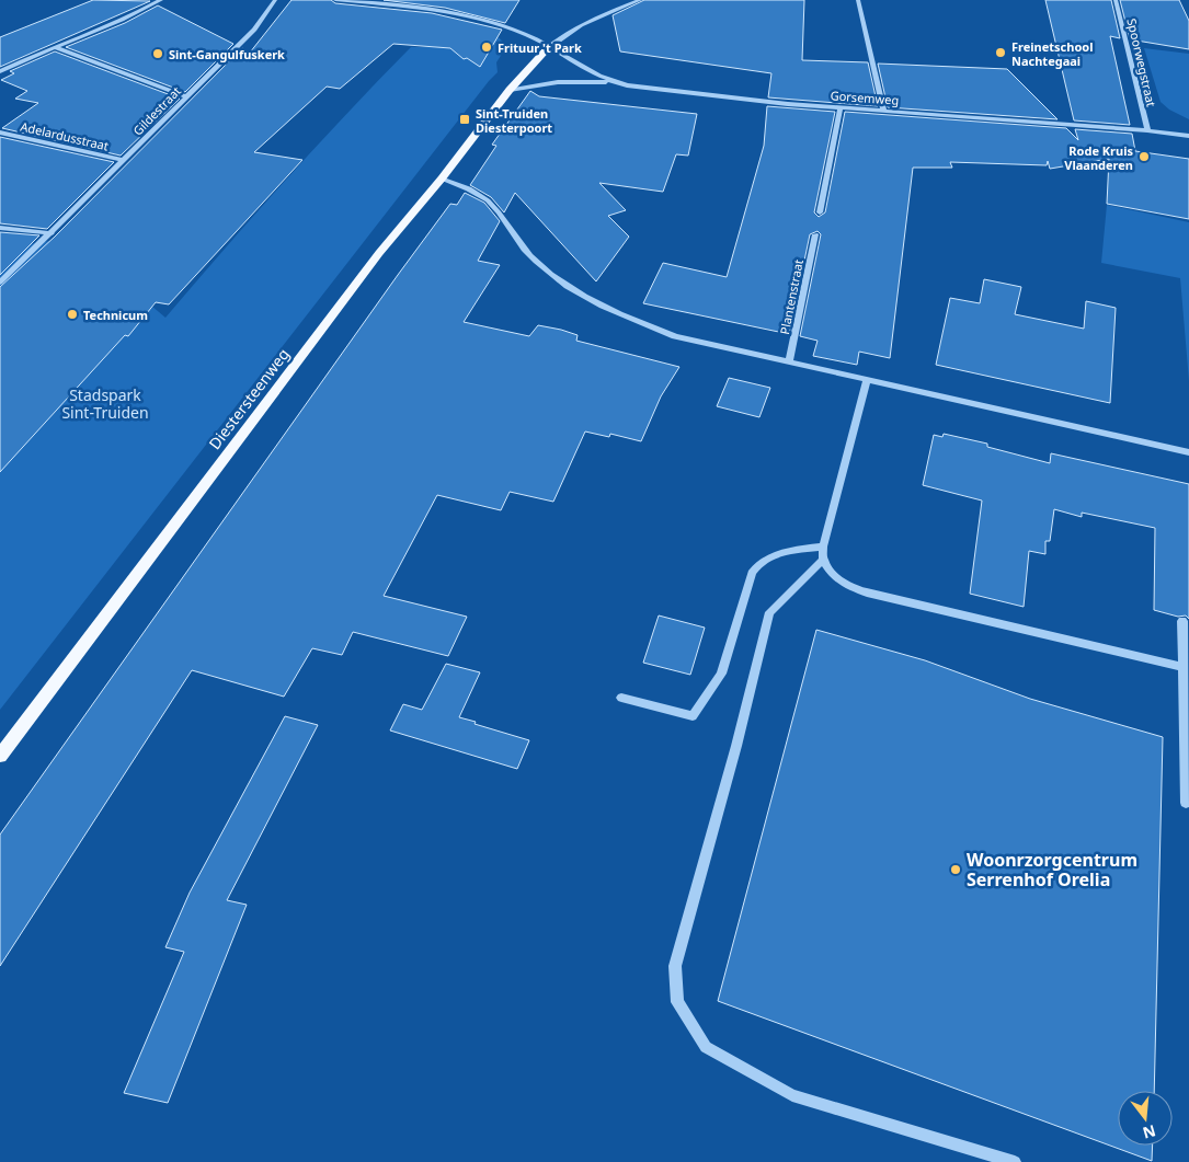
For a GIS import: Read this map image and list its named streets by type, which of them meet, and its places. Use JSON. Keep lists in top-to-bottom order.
{
  "streets": {
    "main road": ["Diestersteenweg"],
    "street": [
      "Spoorwegstraat",
      "Gorsemweg",
      "Gildestraat",
      "Adelardusstraat",
      "Plantenstraat"
    ]
  },
  "crossings": [
    ["Spoorwegstraat", "Gorsemweg"],
    ["Gorsemweg", "Diestersteenweg"],
    ["Gildestraat", "Adelardusstraat"]
  ],
  "parks": ["Stadspark Sint-Truiden"],
  "places": {
    "other": [
      "Frituur 't Park",
      "Freinetschool Nachtegaai",
      "Sint-Gangulfuskerk",
      "Rode Kruis Vlaanderen",
      "Technicum",
      "Woonrzorgcentrum Serrenhof Orelia"
    ],
    "transit": ["Sint-Truiden Diesterpoort"]
  },
  "north": "bottom"
}
